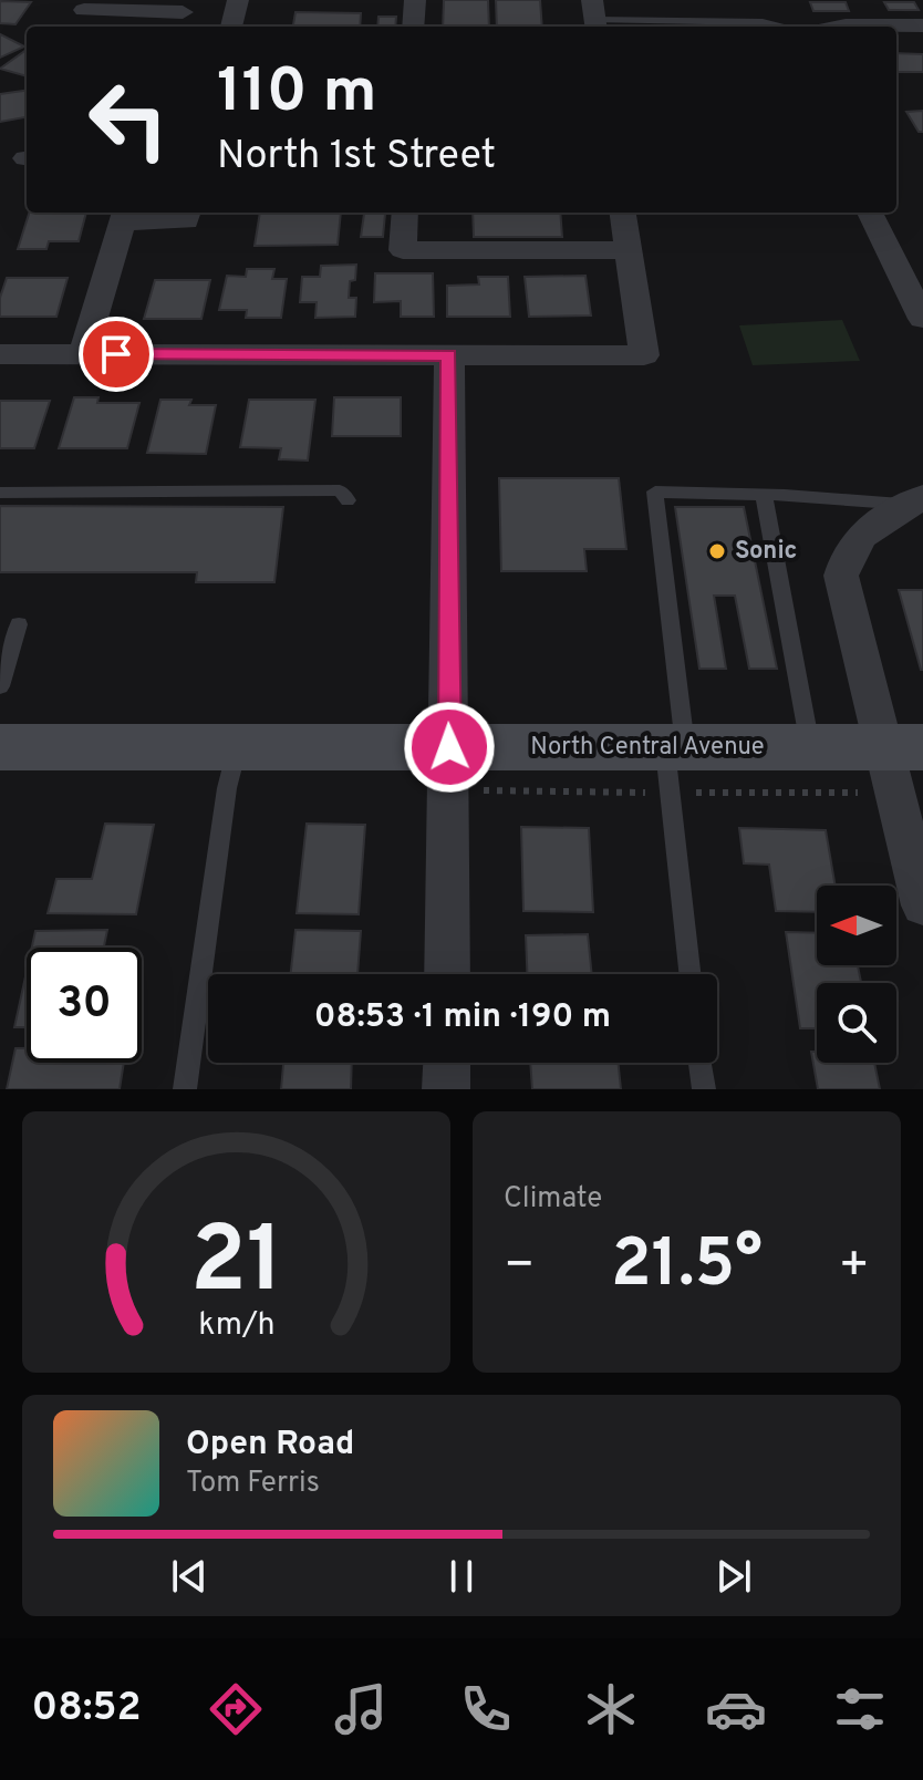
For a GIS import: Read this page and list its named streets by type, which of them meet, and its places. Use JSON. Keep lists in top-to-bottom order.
{
  "streets": {
    "street": ["North Central Avenue"]
  },
  "places": ["Sonic"],
  "north": "left",
  "page": {
    "turn": ["110 m", "North 1st Street"],
    "limit": "30",
    "trip": "08:53 · 1 min · 190 m",
    "tile": "Climate",
    "heat": ["−", "21.5°", "+"],
    "song": ["Open Road", "Tom Ferris"],
    "tabs": "08:52",
    "gauge": ["21", "km/h"]
  }
}
